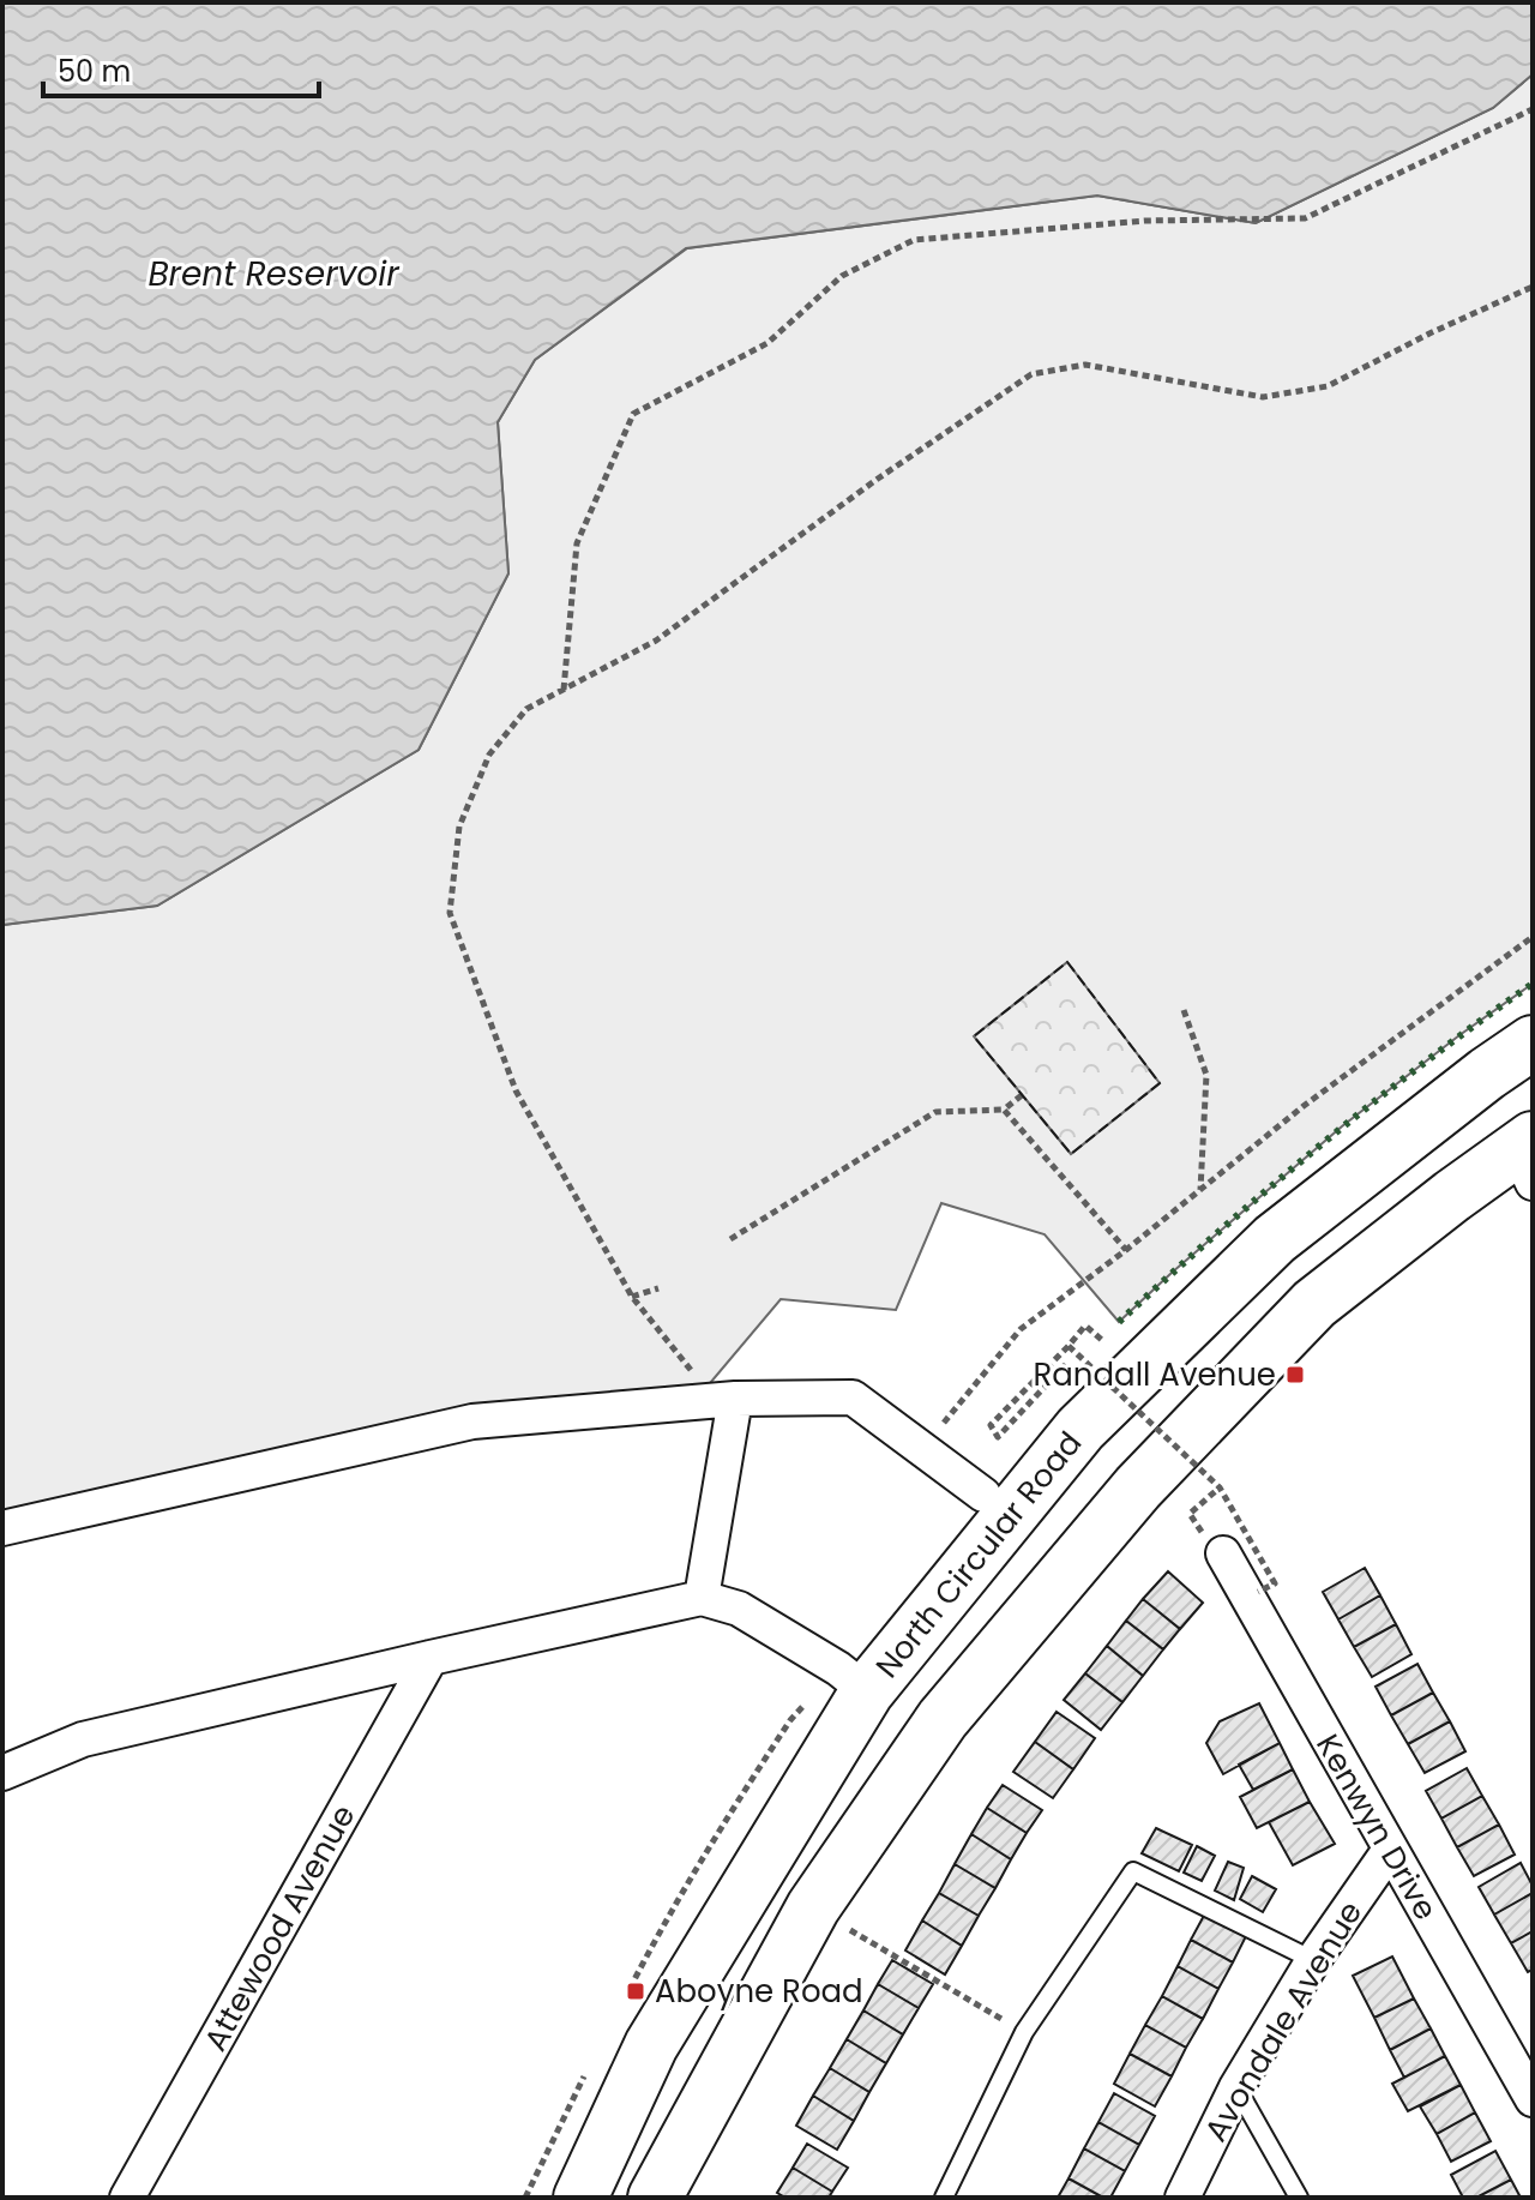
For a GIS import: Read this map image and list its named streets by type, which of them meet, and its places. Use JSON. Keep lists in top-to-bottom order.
{
  "streets": {
    "highway": ["North Circular Road"],
    "street": ["Kenwyn Drive", "Attewood Avenue", "Avondale Avenue"]
  },
  "crossings": [
    ["Kenwyn Drive", "Avondale Avenue"]
  ],
  "water": ["Brent Reservoir"],
  "places": {
    "transit": ["Randall Avenue", "Aboyne Road"]
  },
  "scale_bar": "50 m"
}
